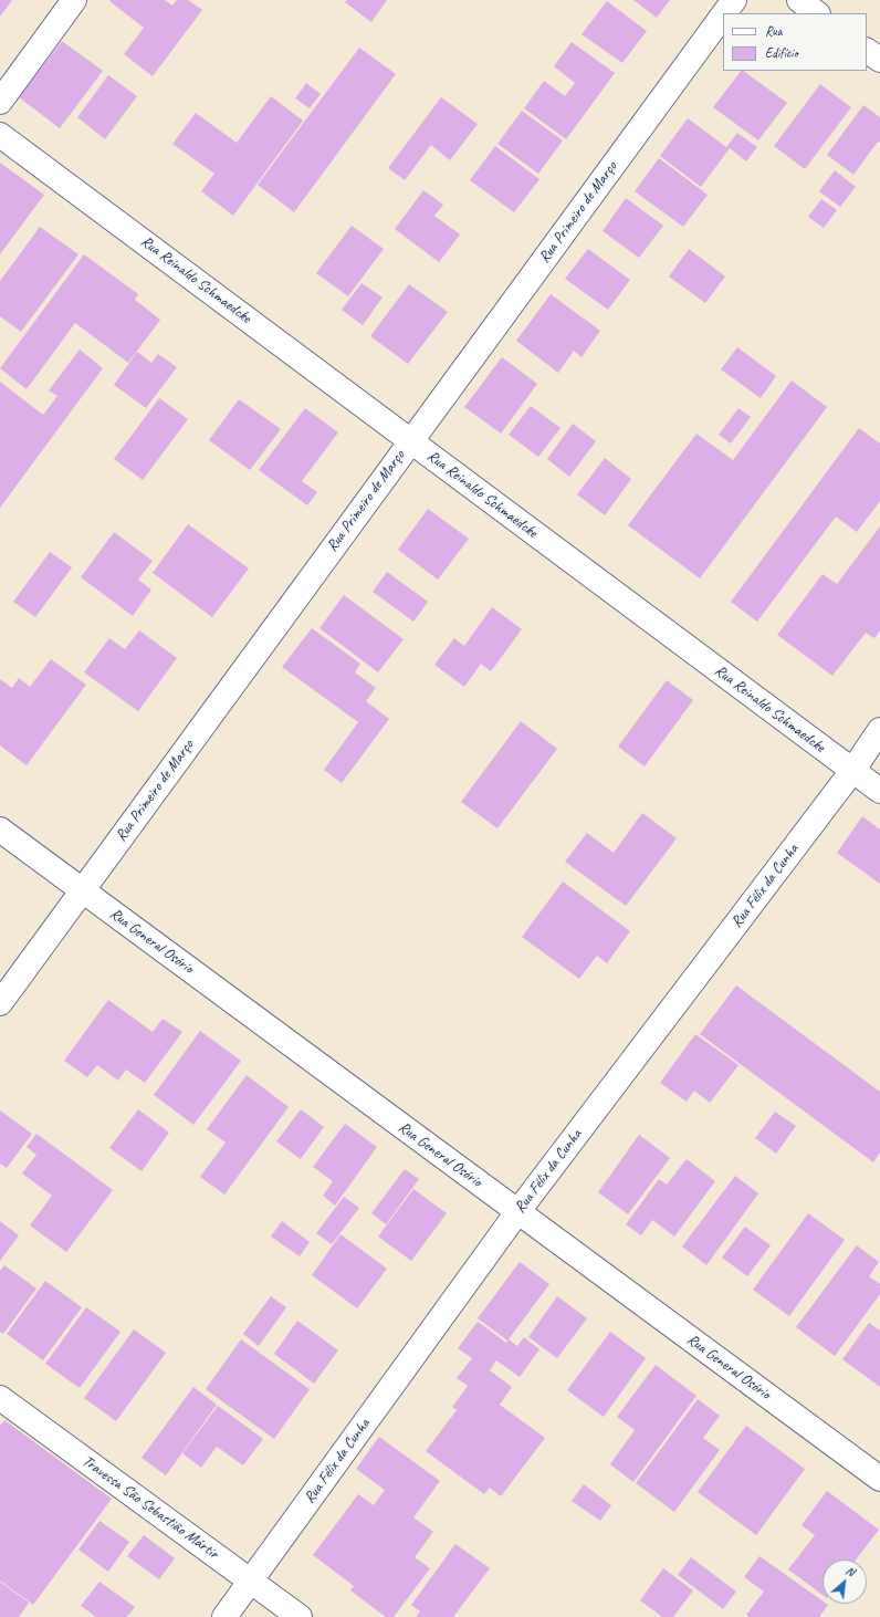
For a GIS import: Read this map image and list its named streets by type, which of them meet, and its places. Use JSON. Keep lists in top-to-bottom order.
{
  "streets": {
    "street": [
      "Rua Primeiro de Março",
      "Rua Reinaldo Schmaedcke",
      "Rua Félix da Cunha",
      "Rua General Osório",
      "Travessa São Sebastião Mártir"
    ]
  },
  "crossings": [
    ["Rua Primeiro de Março", "Rua Reinaldo Schmaedcke"],
    ["Rua Primeiro de Março", "Rua General Osório"],
    ["Rua Reinaldo Schmaedcke", "Rua Félix da Cunha"],
    ["Rua Félix da Cunha", "Rua General Osório"],
    ["Rua Félix da Cunha", "Travessa São Sebastião Mártir"]
  ],
  "legend": ["Rua", "Edifício"],
  "north": "top right"
}
